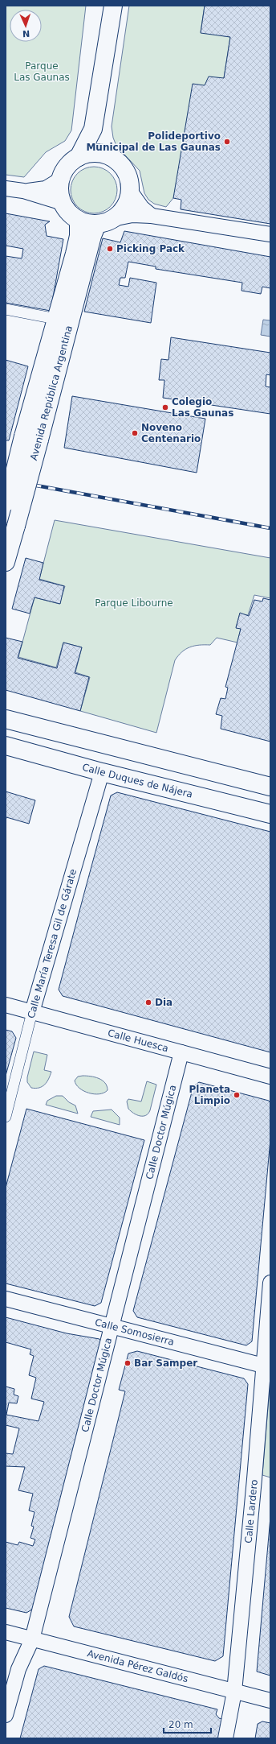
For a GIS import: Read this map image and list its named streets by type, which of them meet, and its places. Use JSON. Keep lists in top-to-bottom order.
{
  "streets": {
    "main road": ["Avenida República Argentina", "Calle Duques de Nájera"],
    "street": [
      "Calle María Teresa Gil de Gárate",
      "Calle Huesca",
      "Calle Doctor Múgica",
      "Calle Somosierra",
      "Calle Lardero",
      "Avenida Pérez Galdós"
    ]
  },
  "crossings": [
    ["Calle Duques de Nájera", "Calle María Teresa Gil de Gárate"],
    ["Calle María Teresa Gil de Gárate", "Calle Huesca"],
    ["Calle Huesca", "Calle Doctor Múgica"],
    ["Calle Doctor Múgica", "Calle Somosierra"],
    ["Calle Doctor Múgica", "Avenida Pérez Galdós"],
    ["Calle Somosierra", "Calle Lardero"],
    ["Calle Lardero", "Avenida Pérez Galdós"]
  ],
  "parks": ["Parque Las Gaunas", "Parque Libourne"],
  "places": [
    "Polideportivo Municipal de Las Gaunas",
    "Picking Pack",
    "Colegio Las Gaunas",
    "Noveno Centenario",
    "Dia",
    "Planeta Limpio",
    "Bar Samper"
  ],
  "scale_bar": "20 m",
  "north": "bottom"
}
